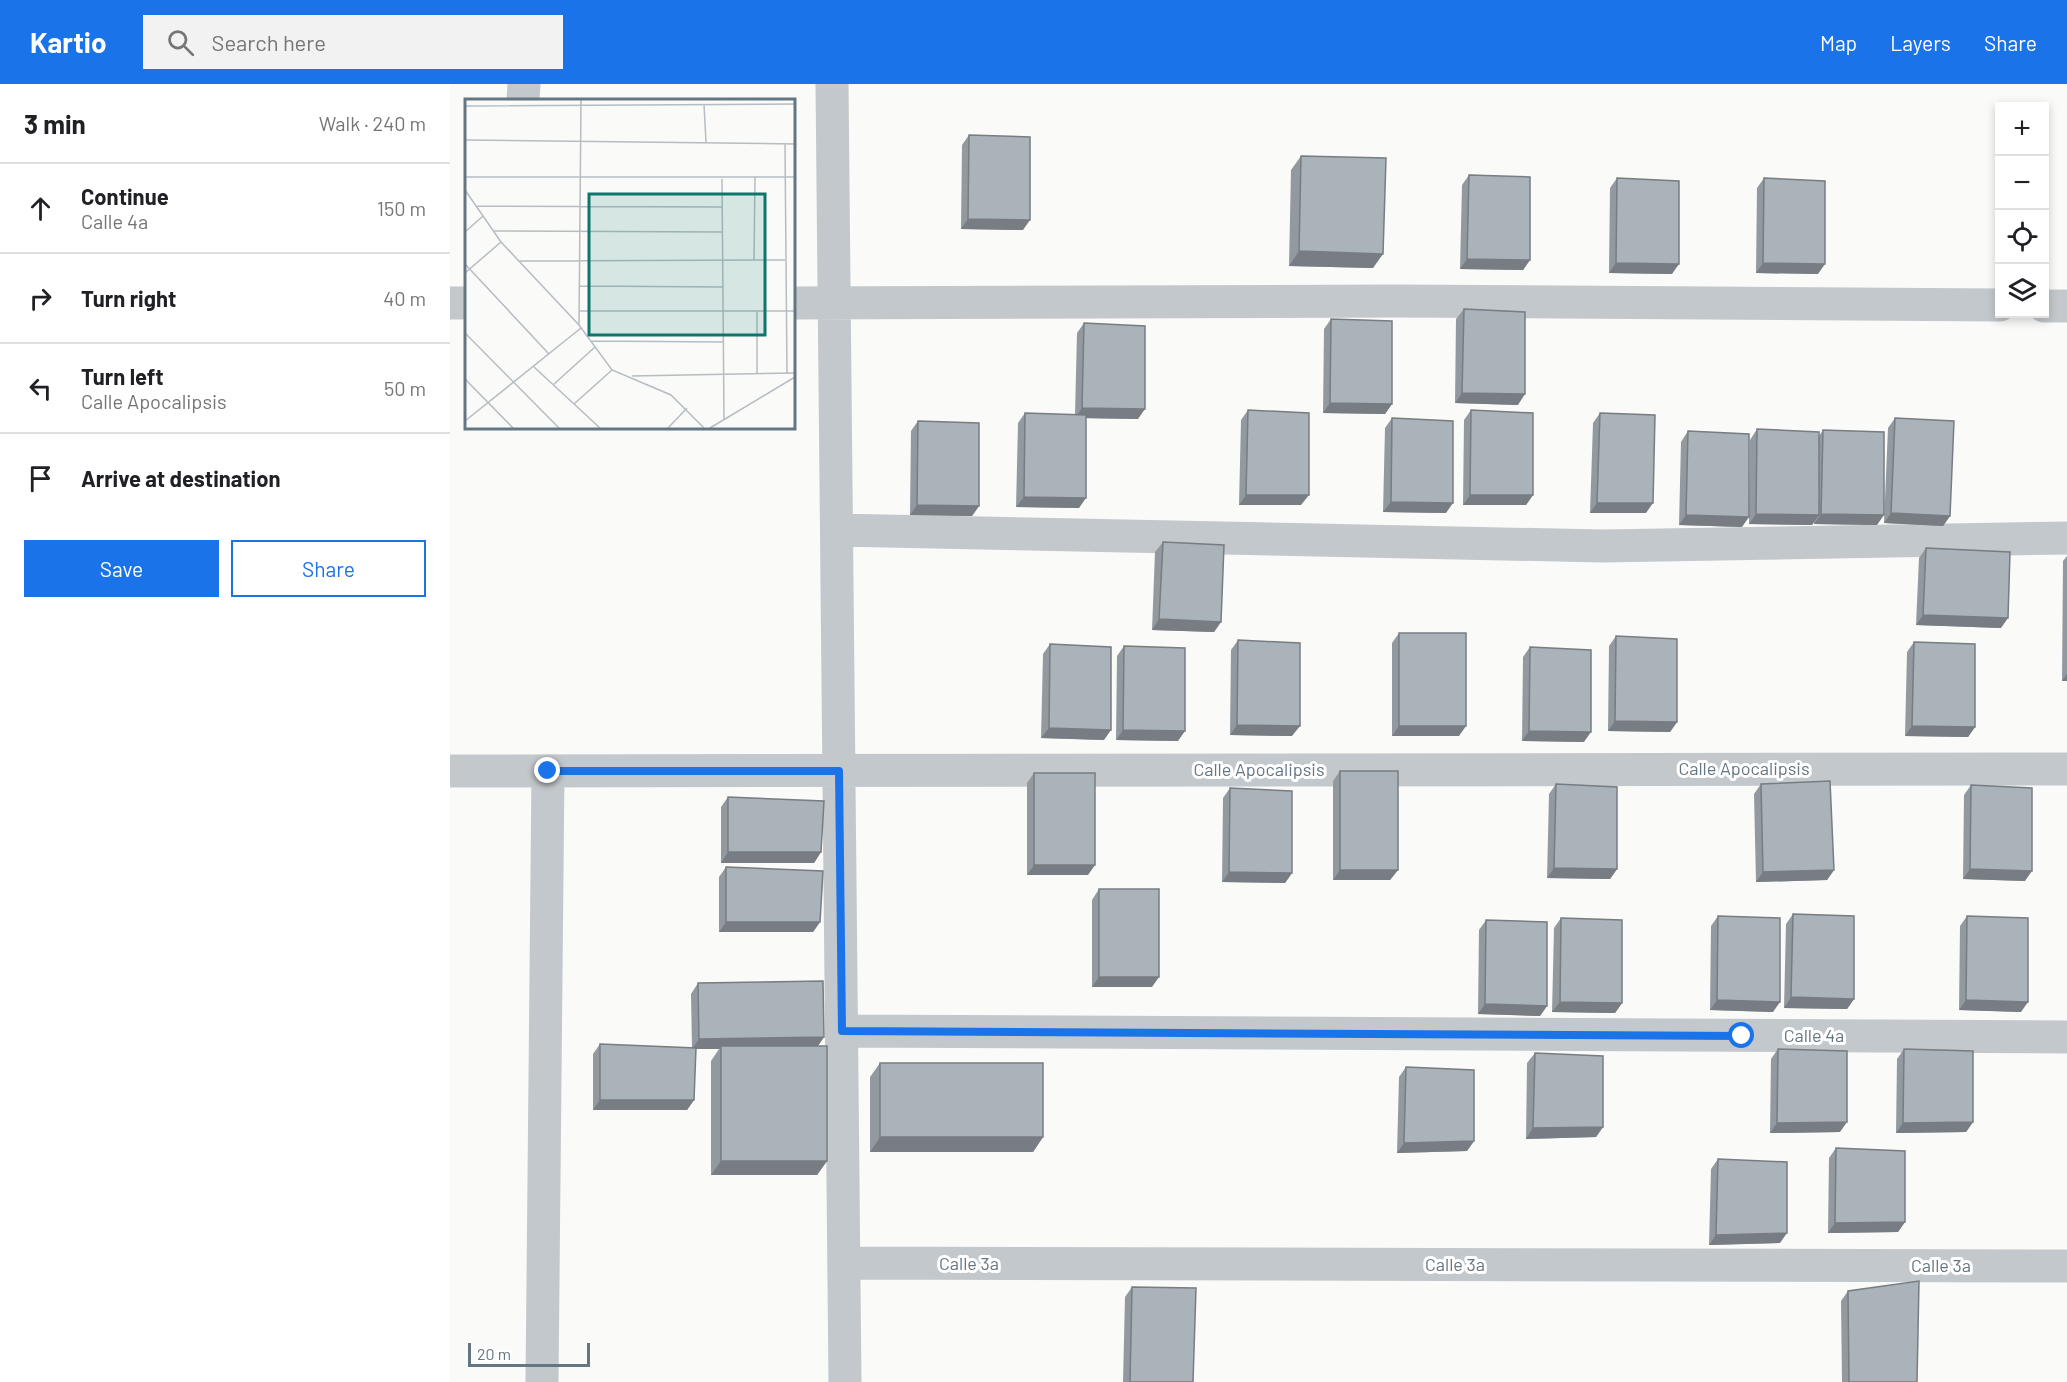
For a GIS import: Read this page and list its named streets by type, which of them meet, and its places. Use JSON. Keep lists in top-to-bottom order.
{
  "streets": {
    "street": ["Calle Apocalipsis", "Calle 4a", "Calle 3a"]
  },
  "scale_bar": "20 m",
  "page": {
    "header": "Kartio",
    "search": "Search here",
    "nav": ["Map", "Layers", "Share"],
    "heading": ["3 min", "Walk · 240 m"],
    "map_buttons": ["+", "−"],
    "list": [
      ["Continue", "Calle 4a", "150 m"],
      ["Turn right", "40 m"],
      ["Turn left", "Calle Apocalipsis", "50 m"],
      "Arrive at destination"
    ],
    "buttons": ["Save", "Share"],
    "scale": "20 m"
  }
}
